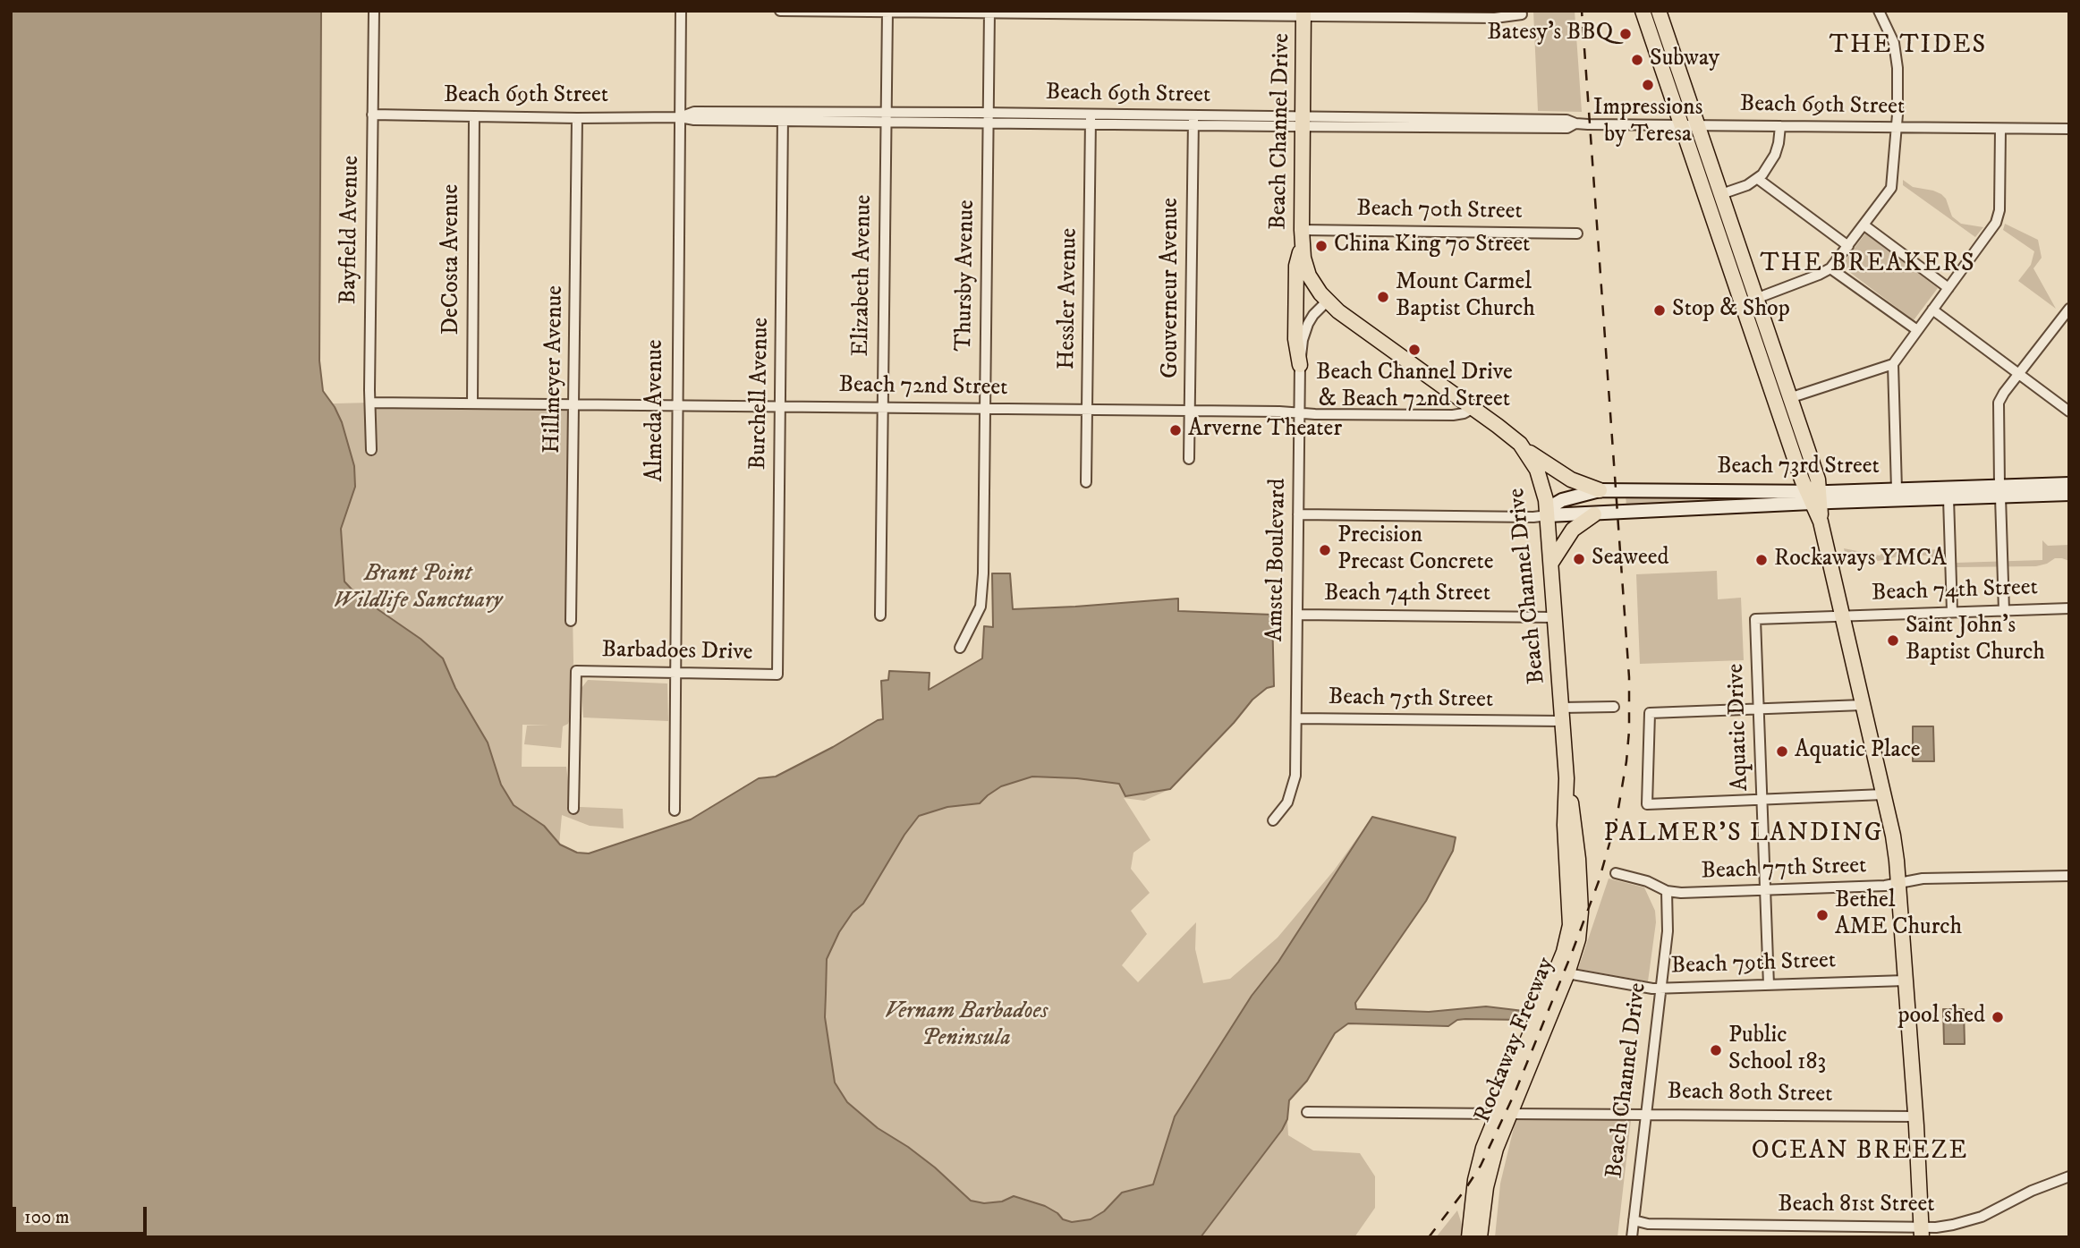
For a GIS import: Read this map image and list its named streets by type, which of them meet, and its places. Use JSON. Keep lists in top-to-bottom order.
{
  "streets": {
    "main road": ["Beach Channel Drive", "Rockaway Freeway"],
    "street": [
      "Beach 69th Street",
      "Beach 70th Street",
      "Bayfield Avenue",
      "DeCosta Avenue",
      "Elizabeth Avenue",
      "Thursby Avenue",
      "Gouverneur Avenue",
      "Hessler Avenue",
      "Hillmeyer Avenue",
      "Beach 72nd Street",
      "Burchell Avenue",
      "Almeda Avenue",
      "Beach 73rd Street",
      "Amstel Boulevard",
      "Beach 74th Street",
      "Barbadoes Drive",
      "Beach 75th Street",
      "Aquatic Drive",
      "Beach 77th Street",
      "Beach 79th Street",
      "Beach 80th Street",
      "Beach 81st Street"
    ]
  },
  "crossings": [
    ["Beach 69th Street", "Beach Channel Drive"],
    ["Beach 69th Street", "Bayfield Avenue"],
    ["Beach 69th Street", "DeCosta Avenue"],
    ["Beach 69th Street", "Elizabeth Avenue"],
    ["Beach 69th Street", "Thursby Avenue"],
    ["Beach 69th Street", "Gouverneur Avenue"],
    ["Beach 69th Street", "Hessler Avenue"],
    ["Beach 69th Street", "Hillmeyer Avenue"],
    ["Beach 69th Street", "Burchell Avenue"],
    ["Beach 69th Street", "Almeda Avenue"],
    ["Beach Channel Drive", "Beach 70th Street"],
    ["Beach Channel Drive", "Beach 72nd Street"],
    ["Beach Channel Drive", "Beach 73rd Street"],
    ["Beach Channel Drive", "Amstel Boulevard"],
    ["Beach Channel Drive", "Beach 74th Street"],
    ["Beach Channel Drive", "Beach 75th Street"],
    ["Beach Channel Drive", "Beach 77th Street"],
    ["Beach Channel Drive", "Beach 79th Street"],
    ["Beach Channel Drive", "Rockaway Freeway"],
    ["Beach Channel Drive", "Beach 80th Street"],
    ["Beach Channel Drive", "Beach 81st Street"],
    ["Bayfield Avenue", "Beach 72nd Street"],
    ["DeCosta Avenue", "Beach 72nd Street"],
    ["Elizabeth Avenue", "Beach 72nd Street"],
    ["Thursby Avenue", "Beach 72nd Street"],
    ["Gouverneur Avenue", "Beach 72nd Street"],
    ["Hessler Avenue", "Beach 72nd Street"],
    ["Hillmeyer Avenue", "Beach 72nd Street"],
    ["Beach 72nd Street", "Burchell Avenue"],
    ["Beach 72nd Street", "Almeda Avenue"],
    ["Beach 72nd Street", "Amstel Boulevard"],
    ["Burchell Avenue", "Barbadoes Drive"],
    ["Almeda Avenue", "Barbadoes Drive"],
    ["Beach 73rd Street", "Amstel Boulevard"],
    ["Amstel Boulevard", "Beach 74th Street"],
    ["Amstel Boulevard", "Beach 75th Street"],
    ["Beach 74th Street", "Aquatic Drive"],
    ["Aquatic Drive", "Beach 77th Street"],
    ["Aquatic Drive", "Beach 79th Street"],
    ["Beach 79th Street", "Rockaway Freeway"],
    ["Rockaway Freeway", "Beach 80th Street"]
  ],
  "districts": [
    "THE TIDES",
    "THE BREAKERS",
    "PALMER'S LANDING",
    "OCEAN BREEZE"
  ],
  "parks": ["Brant Point Wildlife Sanctuary", "Vernam Barbadoes Peninsula"],
  "places": [
    "Batesy’s BBQ",
    "Subway",
    "Impressions by Teresa",
    "China King 70 Street",
    "Mount Carmel Baptist Church",
    "Stop & Shop",
    "Beach Channel Drive & Beach 72nd Street",
    "Arverne Theater",
    "Precision Precast Concrete",
    "Seaweed",
    "Rockaways YMCA",
    "Saint John's Baptist Church",
    "Aquatic Place",
    "Bethel AME Church",
    "pool shed",
    "Public School 183"
  ],
  "scale_bar": "100 m"
}
